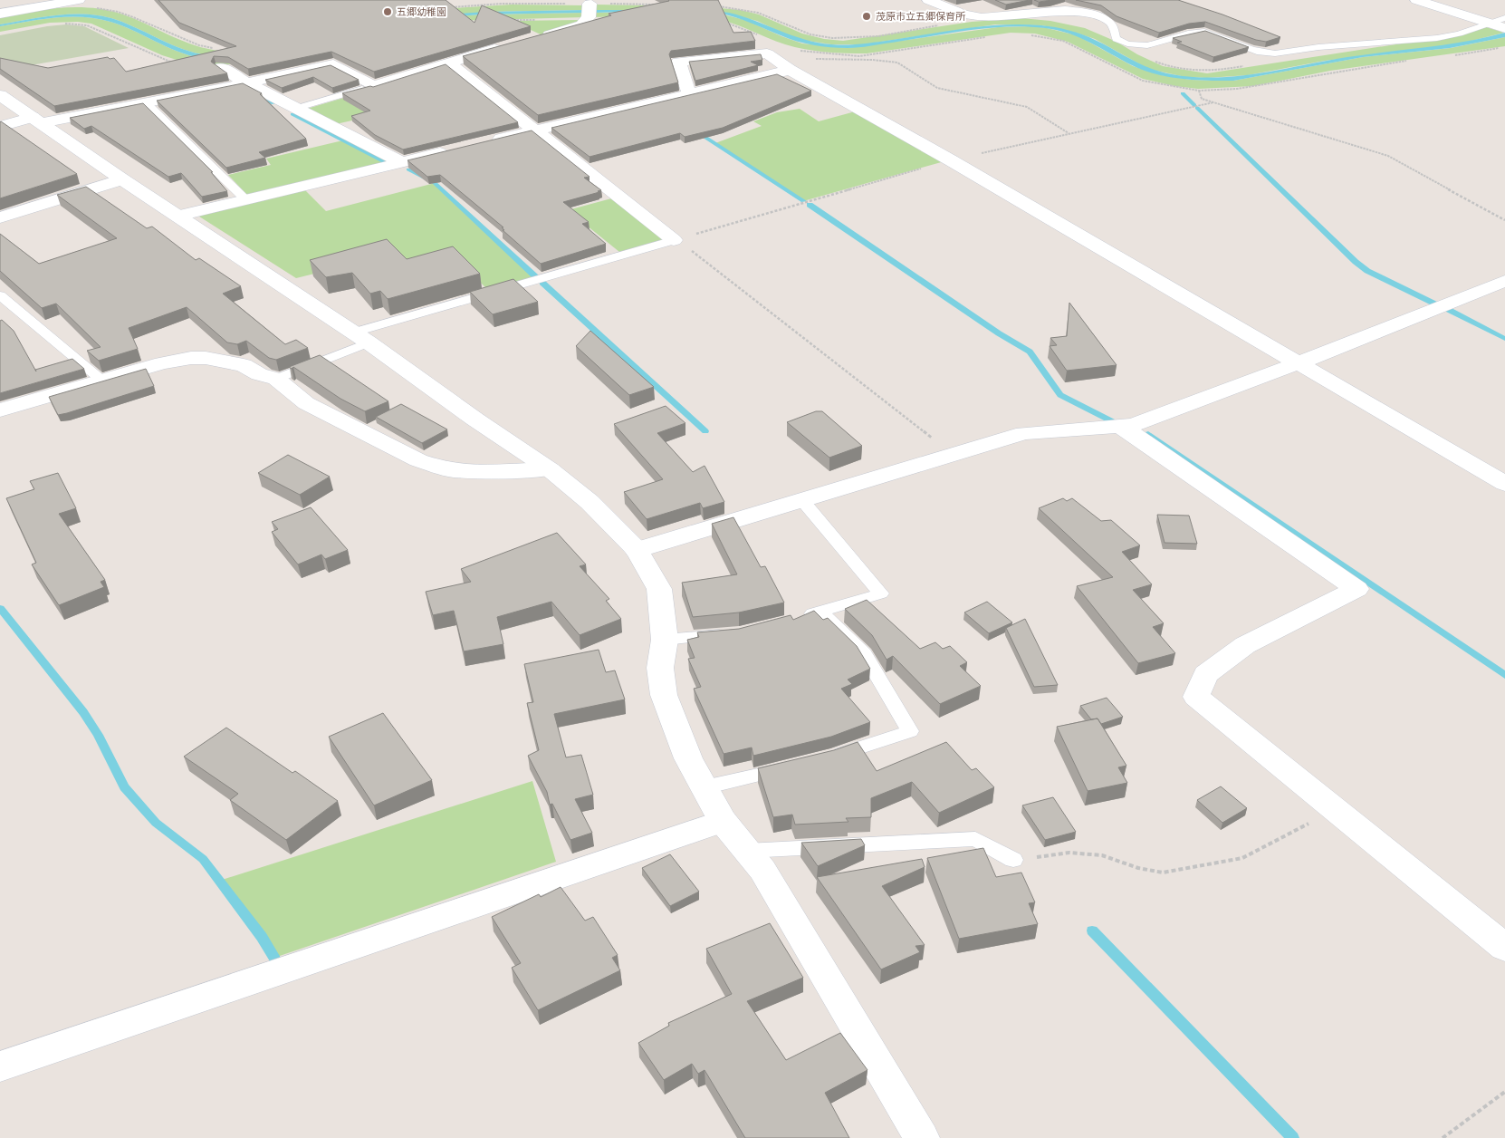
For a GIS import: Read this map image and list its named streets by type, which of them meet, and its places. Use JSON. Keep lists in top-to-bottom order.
{
  "places": ["五郷幼稚園", "茂原市立五郷保育所"]
}
